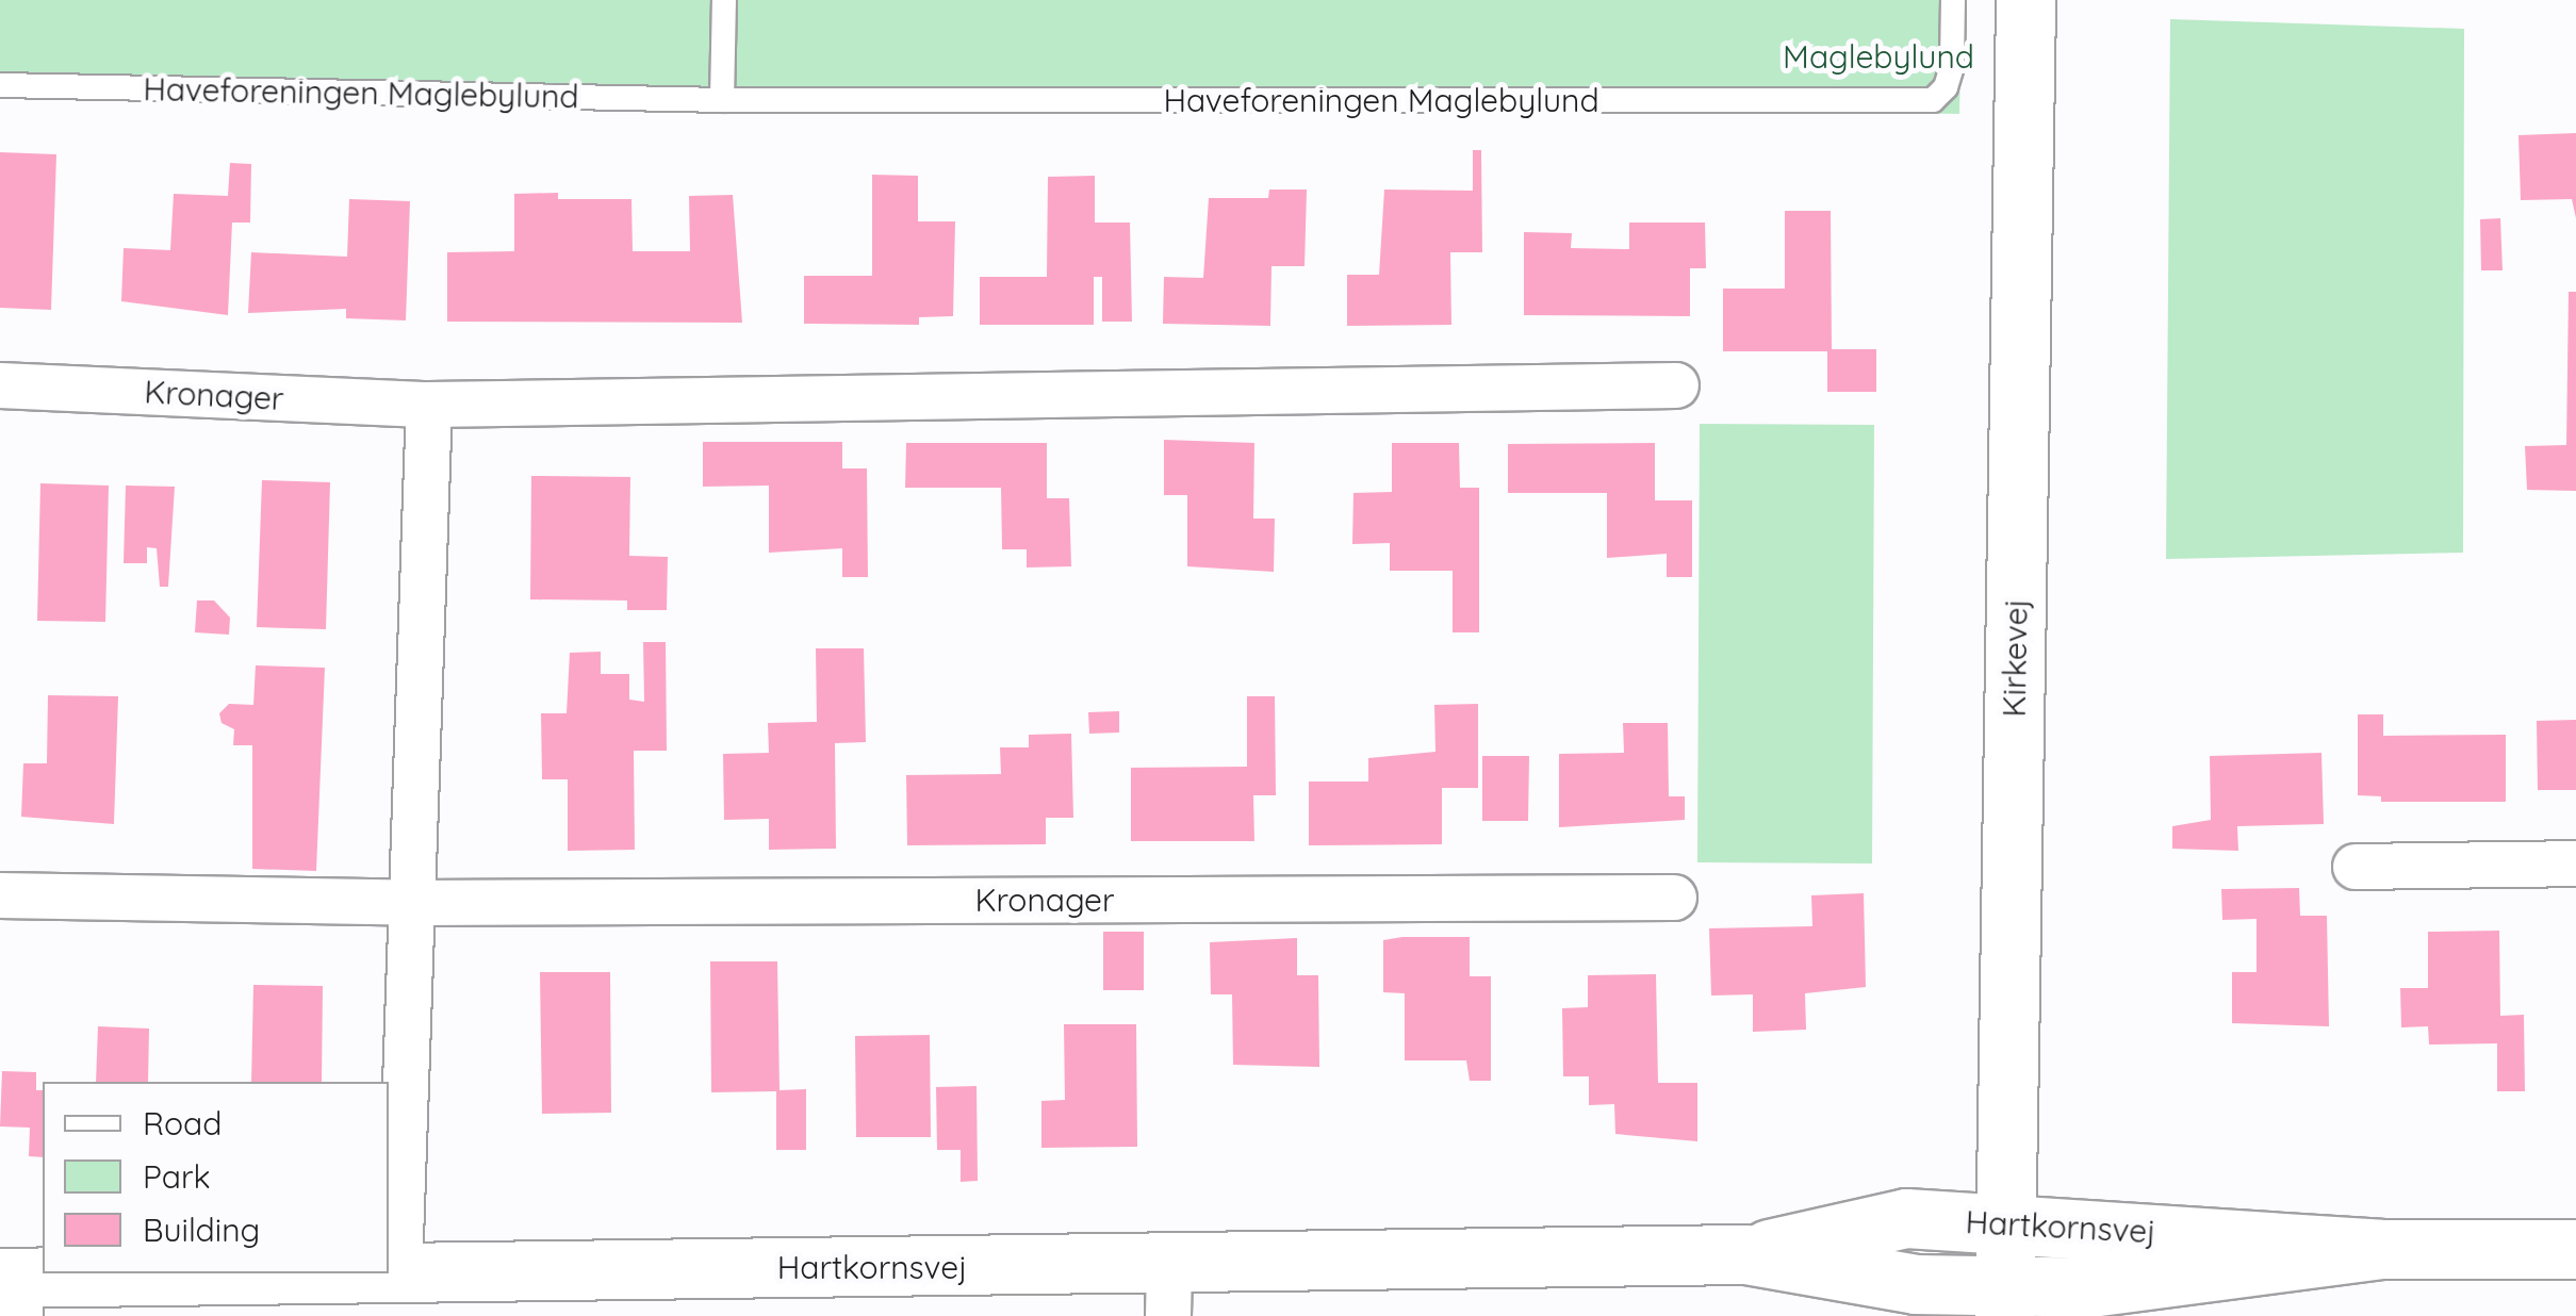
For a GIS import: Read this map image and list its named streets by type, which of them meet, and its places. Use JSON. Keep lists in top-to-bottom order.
{
  "streets": {
    "street": ["Kronager", "Kirkevej", "Hartkornsvej"],
    "lane": ["Haveforeningen Maglebylund"]
  },
  "crossings": [
    ["Kirkevej", "Hartkornsvej"]
  ],
  "parks": ["Maglebylund"],
  "legend": ["Road", "Park", "Building"]
}
